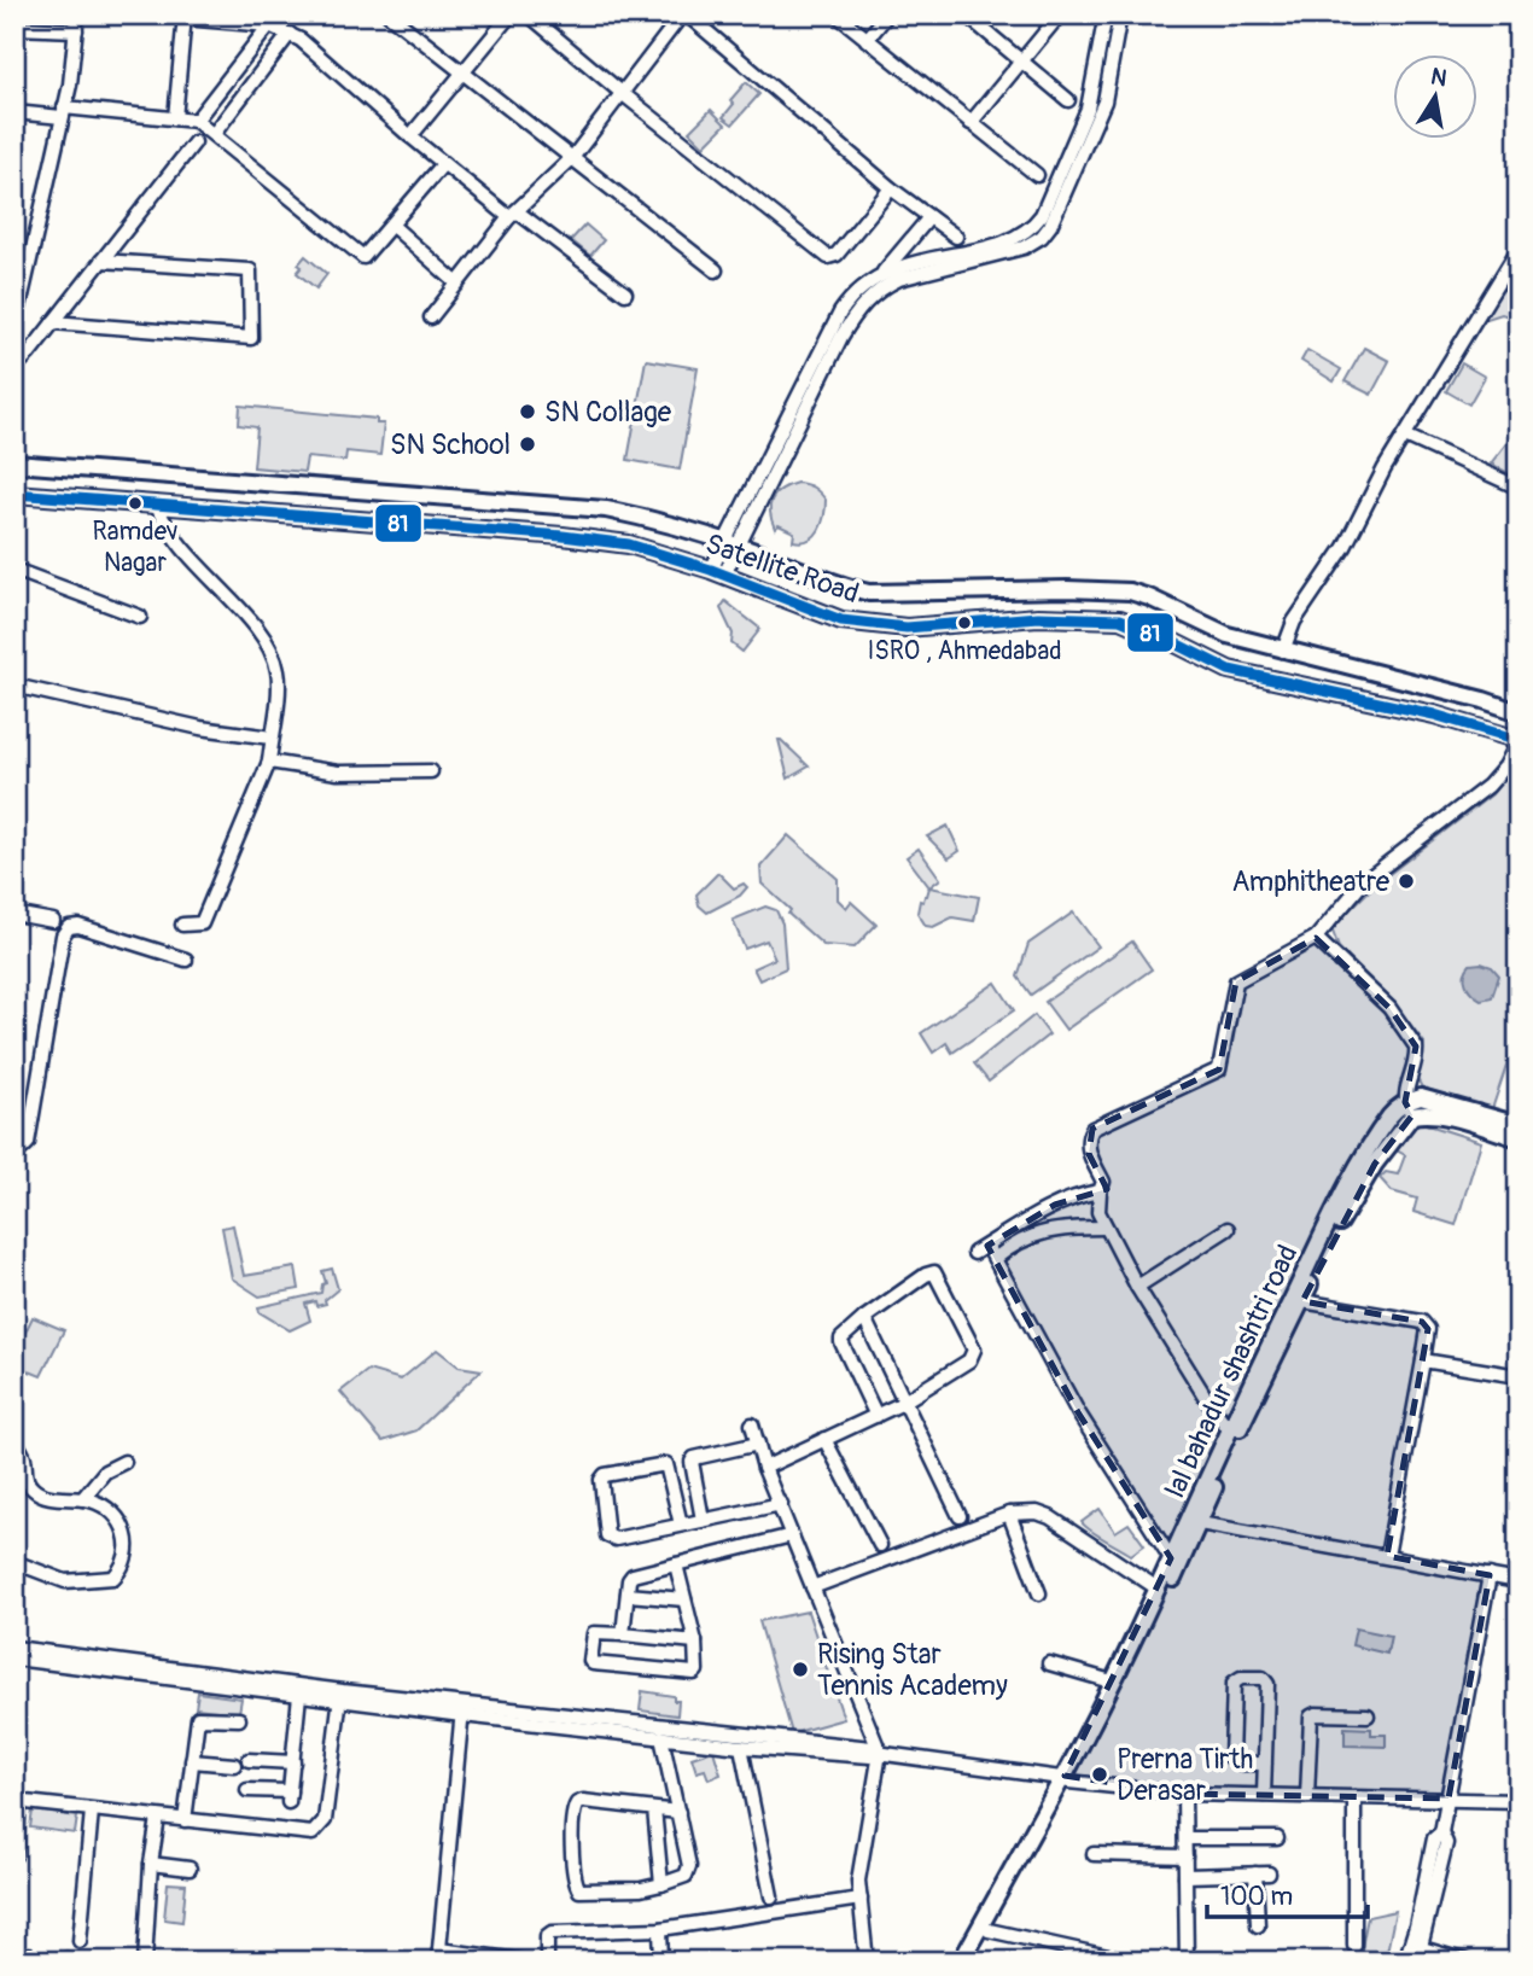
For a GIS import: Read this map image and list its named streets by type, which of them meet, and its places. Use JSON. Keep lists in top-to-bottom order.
{
  "streets": {
    "main road": ["Satellite Road", "lal bahadur shashtri road"]
  },
  "places": [
    "SN Collage",
    "SN School",
    "Ramdev Nagar",
    "ISRO , Ahmedabad",
    "Amphitheatre",
    "Rising Star Tennis Academy",
    "Prerna Tirth Derasar"
  ],
  "lines": ["transit line 81"],
  "scale_bar": "100 m",
  "north": "top"
}
